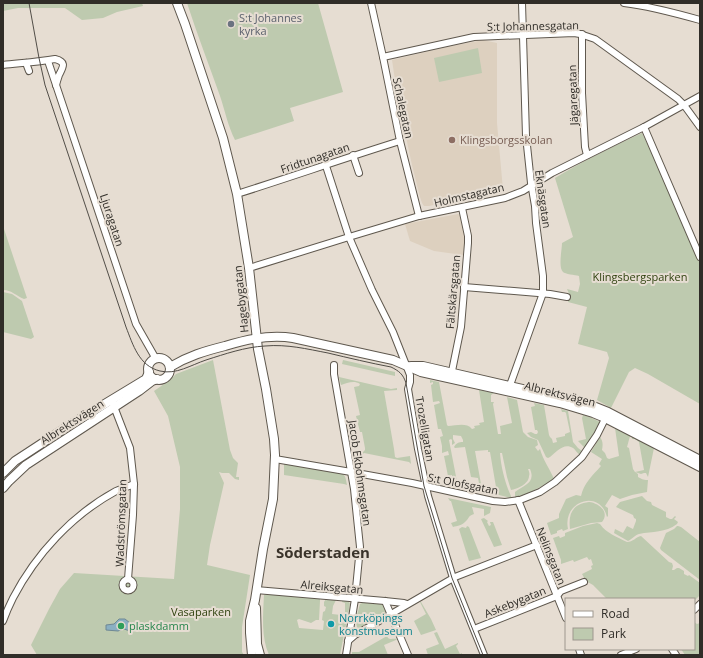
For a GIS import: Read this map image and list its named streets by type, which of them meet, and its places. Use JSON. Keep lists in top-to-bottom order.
{
  "streets": {
    "main road": ["Hagebygatan", "Albrektsvägen"],
    "street": [
      "S:t Johannesgatan",
      "Jägaregatan",
      "Schalegatan",
      "Fridtunagatan",
      "Holmstagatan",
      "Eknäsgatan",
      "Ljuragatan",
      "Fältskärsgatan",
      "Trozelligatan",
      "Jacob Ekbohmsgatan",
      "S:t Olofsgatan",
      "Wadströmsgatan",
      "Nelinsgatan",
      "Alreiksgatan",
      "Askebygatan"
    ]
  },
  "crossings": [
    ["S:t Johannesgatan", "Jägaregatan"],
    ["S:t Johannesgatan", "Schalegatan"],
    ["S:t Johannesgatan", "Holmstagatan"],
    ["S:t Johannesgatan", "Eknäsgatan"],
    ["Jägaregatan", "Holmstagatan"],
    ["Schalegatan", "Fridtunagatan"],
    ["Schalegatan", "Holmstagatan"],
    ["Fridtunagatan", "Hagebygatan"],
    ["Fridtunagatan", "Trozelligatan"],
    ["Holmstagatan", "Eknäsgatan"],
    ["Holmstagatan", "Fältskärsgatan"],
    ["Holmstagatan", "Hagebygatan"],
    ["Holmstagatan", "Trozelligatan"],
    ["Eknäsgatan", "Albrektsvägen"],
    ["Ljuragatan", "Albrektsvägen"],
    ["Fältskärsgatan", "Albrektsvägen"],
    ["Hagebygatan", "Albrektsvägen"],
    ["Hagebygatan", "S:t Olofsgatan"],
    ["Hagebygatan", "Alreiksgatan"],
    ["Albrektsvägen", "Trozelligatan"],
    ["Albrektsvägen", "S:t Olofsgatan"],
    ["Albrektsvägen", "Wadströmsgatan"],
    ["Trozelligatan", "S:t Olofsgatan"],
    ["Trozelligatan", "Askebygatan"],
    ["Jacob Ekbohmsgatan", "S:t Olofsgatan"],
    ["Jacob Ekbohmsgatan", "Alreiksgatan"],
    ["S:t Olofsgatan", "Nelinsgatan"],
    ["Nelinsgatan", "Askebygatan"]
  ],
  "districts": ["Söderstaden"],
  "parks": ["Klingsbergsparken", "Vasaparken"],
  "places": [
    "S:t Johannes kyrka",
    "Klingsborgsskolan",
    "Norrköpings konstmuseum",
    "plaskdamm"
  ],
  "legend": ["Road", "Park"]
}
